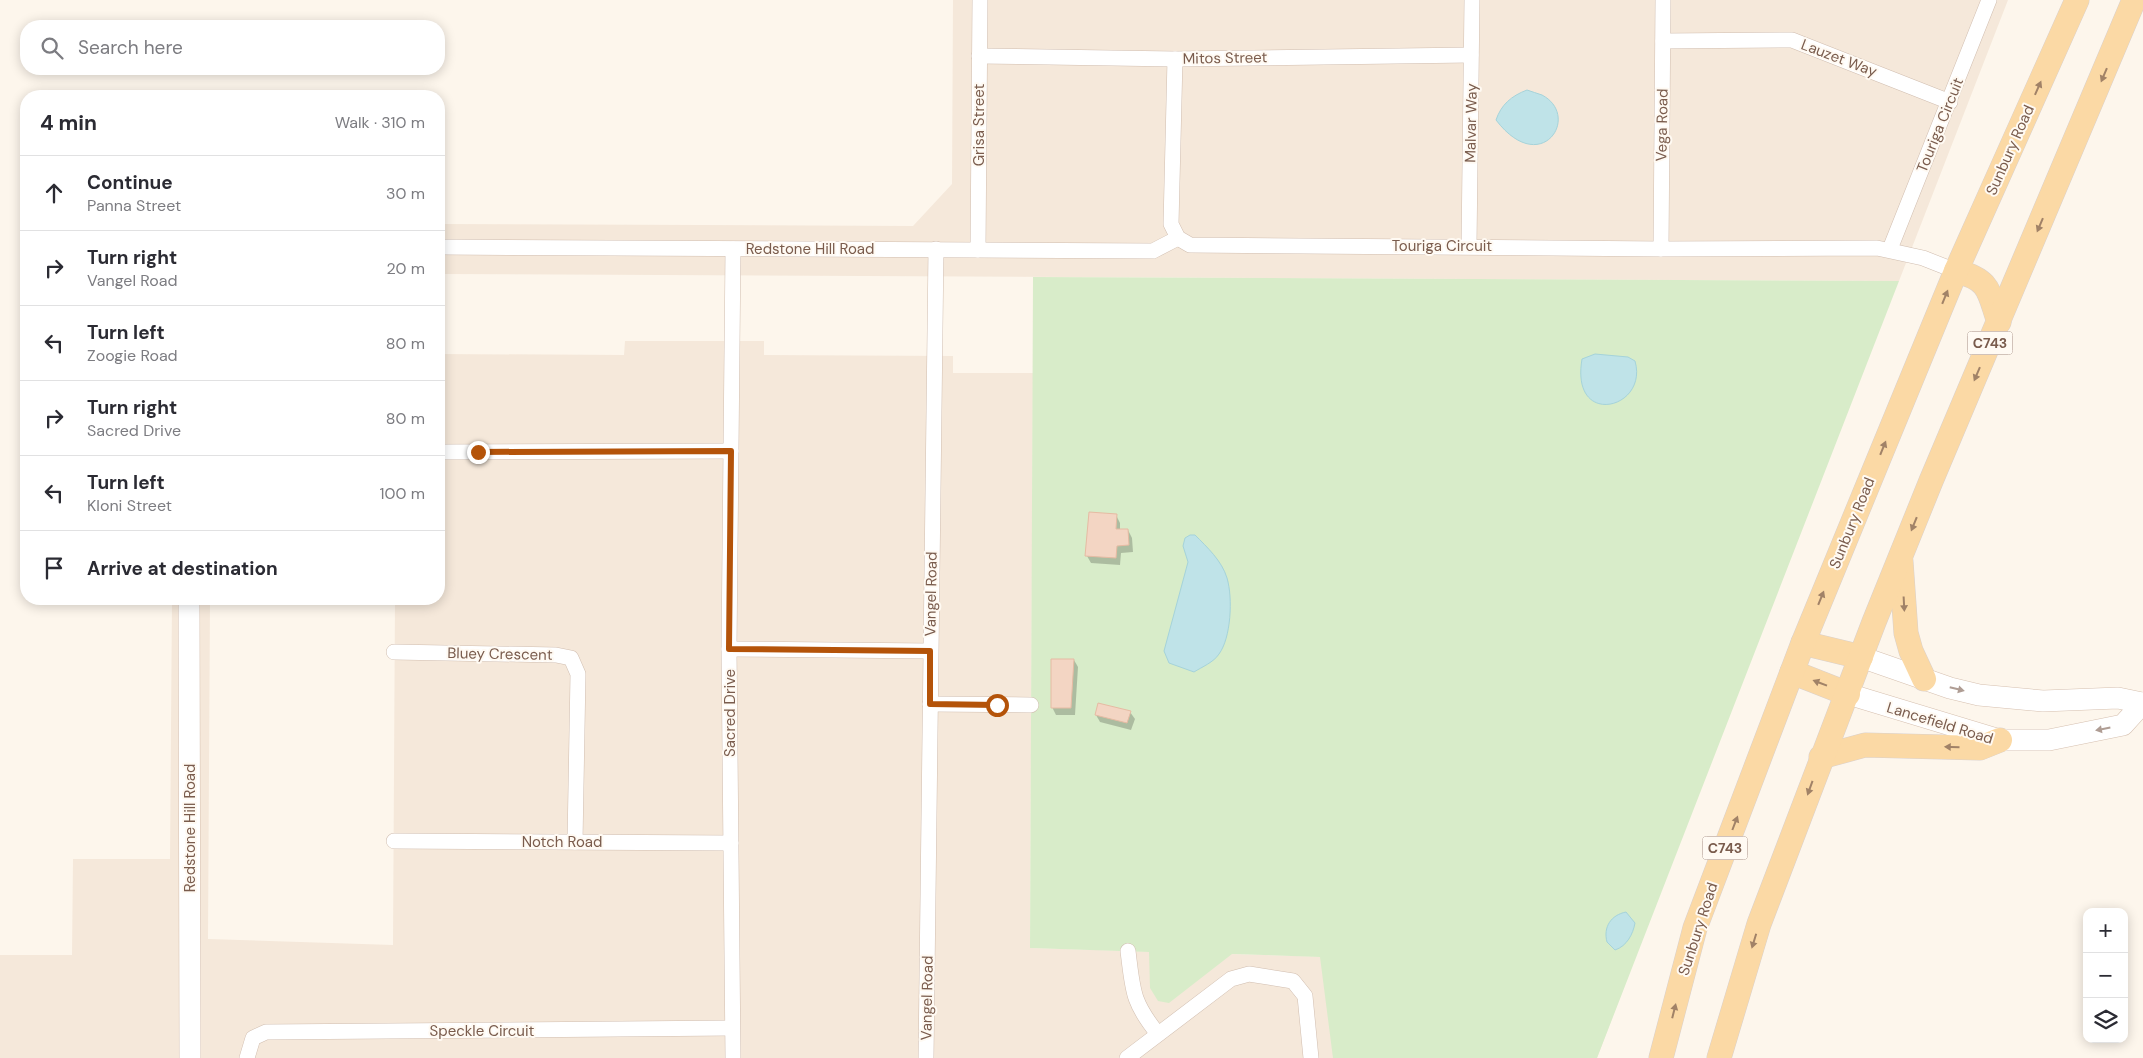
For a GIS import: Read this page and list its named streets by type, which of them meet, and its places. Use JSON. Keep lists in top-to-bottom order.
{
  "streets": {
    "main road": [
      "Sunbury Road",
      "Redstone Hill Road",
      "C743",
      "Lancefield Road"
    ],
    "street": [
      "Mitos Street",
      "Lauzet Way",
      "Malvar Way",
      "Grisa Street",
      "Vega Road",
      "Touriga Circuit",
      "Vangel Road",
      "Bluey Crescent",
      "Sacred Drive",
      "Notch Road",
      "Speckle Circuit"
    ]
  },
  "crossings": [
    ["Mitos Street", "Malvar Way"],
    ["Mitos Street", "Grisa Street"],
    ["Lauzet Way", "Vega Road"],
    ["Lauzet Way", "Touriga Circuit"],
    ["Malvar Way", "Touriga Circuit"],
    ["Grisa Street", "Redstone Hill Road"],
    ["Vega Road", "Touriga Circuit"],
    ["Touriga Circuit", "Sunbury Road"],
    ["Touriga Circuit", "Redstone Hill Road"],
    ["Redstone Hill Road", "Vangel Road"],
    ["Redstone Hill Road", "Sacred Drive"],
    ["C743", "Lancefield Road"],
    ["Bluey Crescent", "Notch Road"],
    ["Sacred Drive", "Notch Road"],
    ["Sacred Drive", "Speckle Circuit"]
  ],
  "page": {
    "search": "Search here",
    "heading": ["4 min", "Walk · 310 m"],
    "list": [
      ["Continue", "Panna Street", "30 m"],
      ["Turn right", "Vangel Road", "20 m"],
      ["Turn left", "Zoogie Road", "80 m"],
      ["Turn right", "Sacred Drive", "80 m"],
      ["Turn left", "Kloni Street", "100 m"],
      "Arrive at destination"
    ],
    "map_buttons": ["+", "−"]
  }
}
